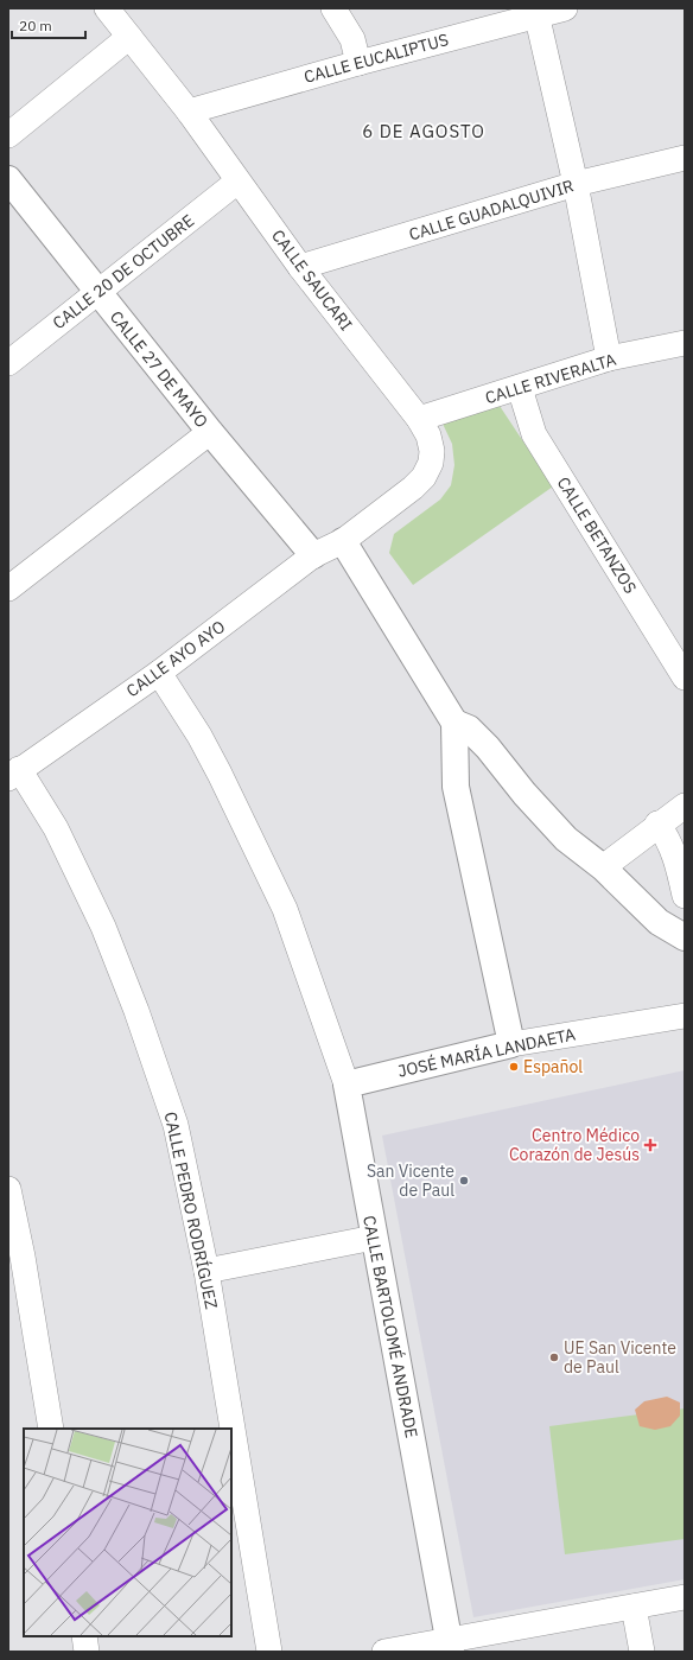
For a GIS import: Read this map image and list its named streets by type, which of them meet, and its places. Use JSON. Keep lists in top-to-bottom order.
{
  "streets": {
    "street": [
      "CALLE EUCALIPTUS",
      "CALLE GUADALQUIVIR",
      "CALLE 20 DE OCTUBRE",
      "CALLE SAUCARI",
      "CALLE 27 DE MAYO",
      "CALLE RIVERALTA",
      "CALLE BETANZOS",
      "CALLE AYO AYO",
      "JOSÉ MARÍA LANDAETA",
      "CALLE PEDRO RODRÍGUEZ",
      "CALLE BARTOLOMÉ ANDRADE"
    ]
  },
  "crossings": [
    ["CALLE EUCALIPTUS", "CALLE SAUCARI"],
    ["CALLE GUADALQUIVIR", "CALLE SAUCARI"],
    ["CALLE 20 DE OCTUBRE", "CALLE SAUCARI"],
    ["CALLE 20 DE OCTUBRE", "CALLE 27 DE MAYO"],
    ["CALLE SAUCARI", "CALLE RIVERALTA"],
    ["CALLE SAUCARI", "CALLE AYO AYO"],
    ["CALLE 27 DE MAYO", "CALLE AYO AYO"],
    ["CALLE RIVERALTA", "CALLE BETANZOS"],
    ["CALLE AYO AYO", "CALLE PEDRO RODRÍGUEZ"],
    ["CALLE AYO AYO", "CALLE BARTOLOMÉ ANDRADE"],
    ["JOSÉ MARÍA LANDAETA", "CALLE BARTOLOMÉ ANDRADE"]
  ],
  "districts": ["6 DE AGOSTO"],
  "places": {
    "other": ["Español", "San Vicente de Paul", "UE San Vicente de Paul"],
    "health": ["Centro Médico Corazón de Jesús"]
  },
  "scale_bar": "20 m"
}
